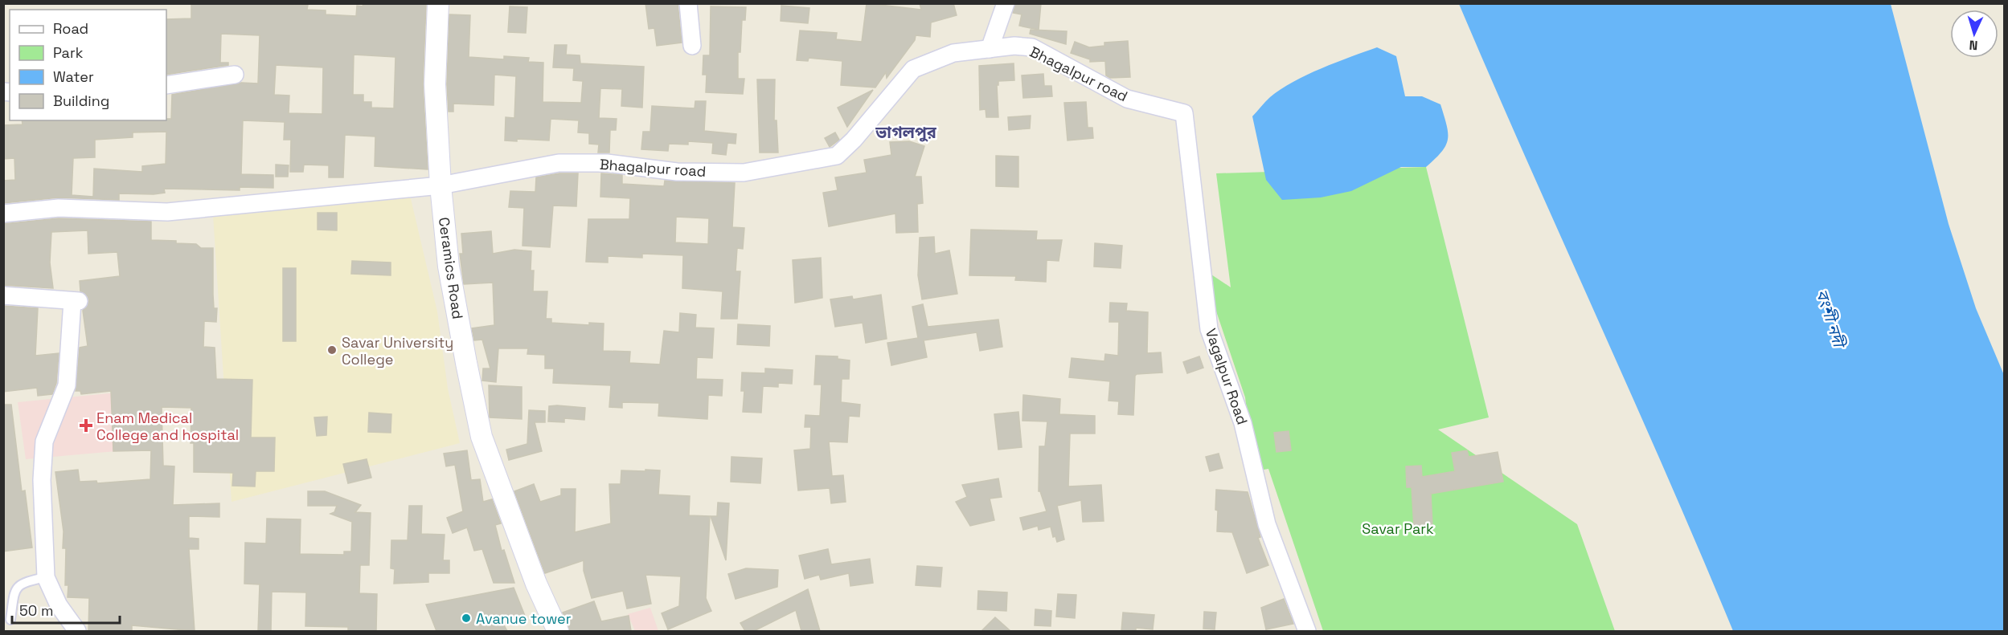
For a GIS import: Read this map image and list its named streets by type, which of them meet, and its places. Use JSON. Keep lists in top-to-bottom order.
{
  "streets": {
    "street": ["Bhagalpur road", "Ceramics Road", "Vagalpur Road"]
  },
  "crossings": [
    ["Bhagalpur road", "Ceramics Road"],
    ["Bhagalpur road", "Vagalpur Road"]
  ],
  "districts": ["ভাগলপুর"],
  "water": ["বংশী নদী"],
  "parks": ["Savar Park"],
  "places": {
    "other": ["Savar University College", "Avanue tower"],
    "health": ["Enam Medical College and hospital"]
  },
  "legend": [
    "Road",
    "Park",
    "Water",
    "Building"
  ],
  "scale_bar": "50 m",
  "north": "bottom"
}
